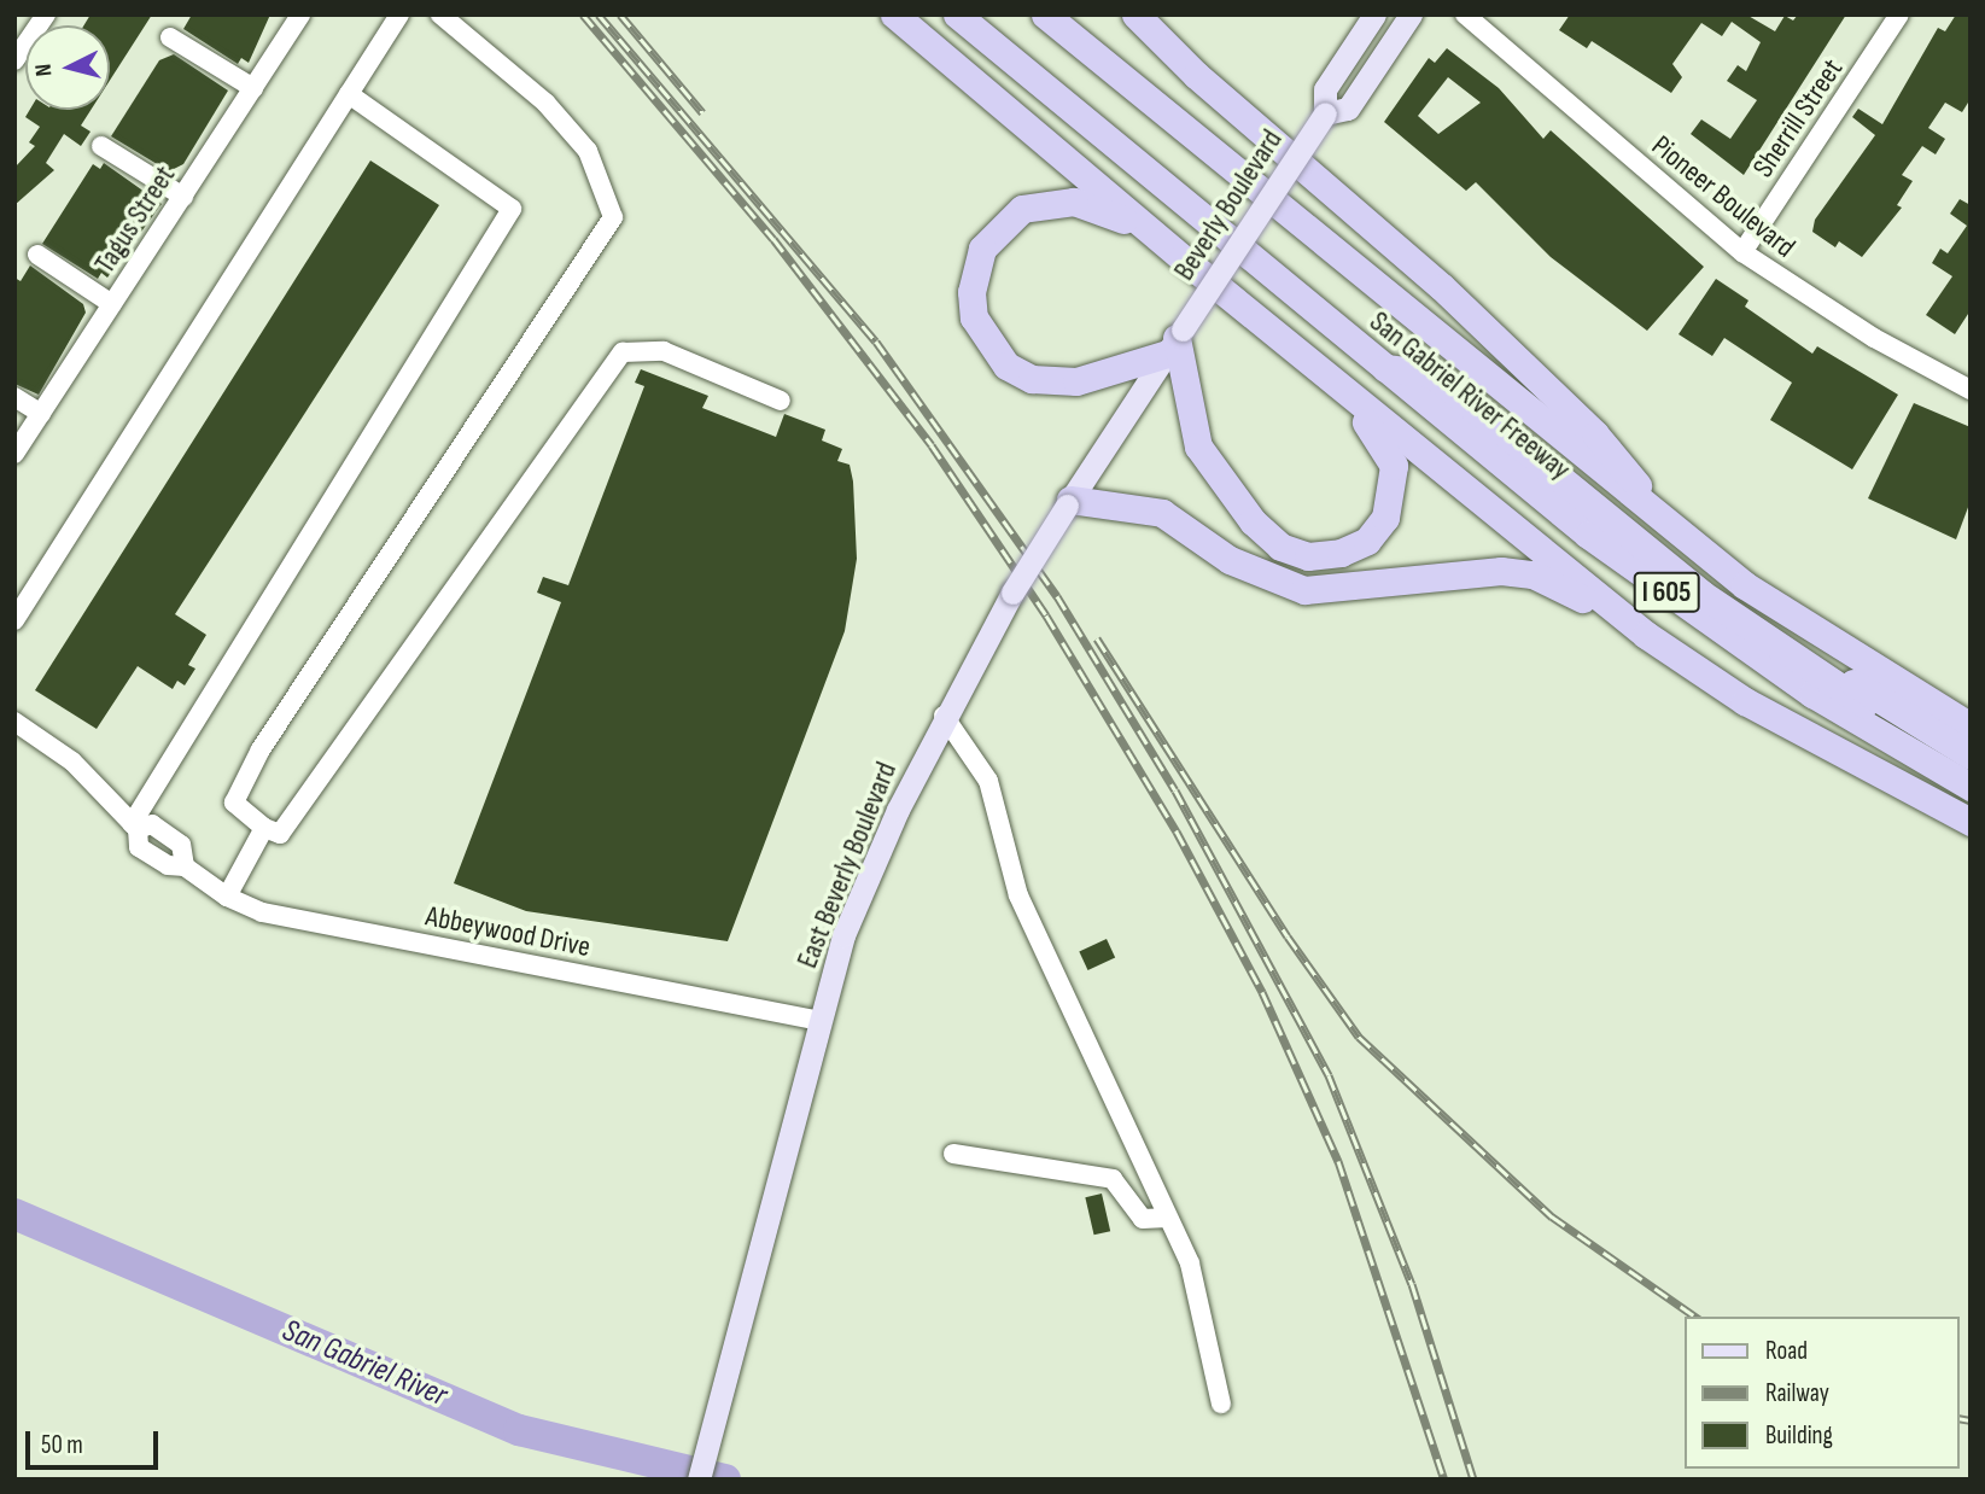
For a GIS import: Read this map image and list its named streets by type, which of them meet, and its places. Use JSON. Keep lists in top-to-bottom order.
{
  "streets": {
    "highway": ["San Gabriel River Freeway", "I 605"],
    "main road": ["Beverly Boulevard", "East Beverly Boulevard"],
    "street": [
      "Sherrill Street",
      "Pioneer Boulevard",
      "Tagus Street",
      "Abbeywood Drive"
    ]
  },
  "crossings": [
    ["Sherrill Street", "Pioneer Boulevard"],
    ["Beverly Boulevard", "East Beverly Boulevard"],
    ["East Beverly Boulevard", "Abbeywood Drive"]
  ],
  "water": ["San Gabriel River"],
  "legend": ["Road", "Railway", "Building"],
  "scale_bar": "50 m",
  "north": "left"
}
